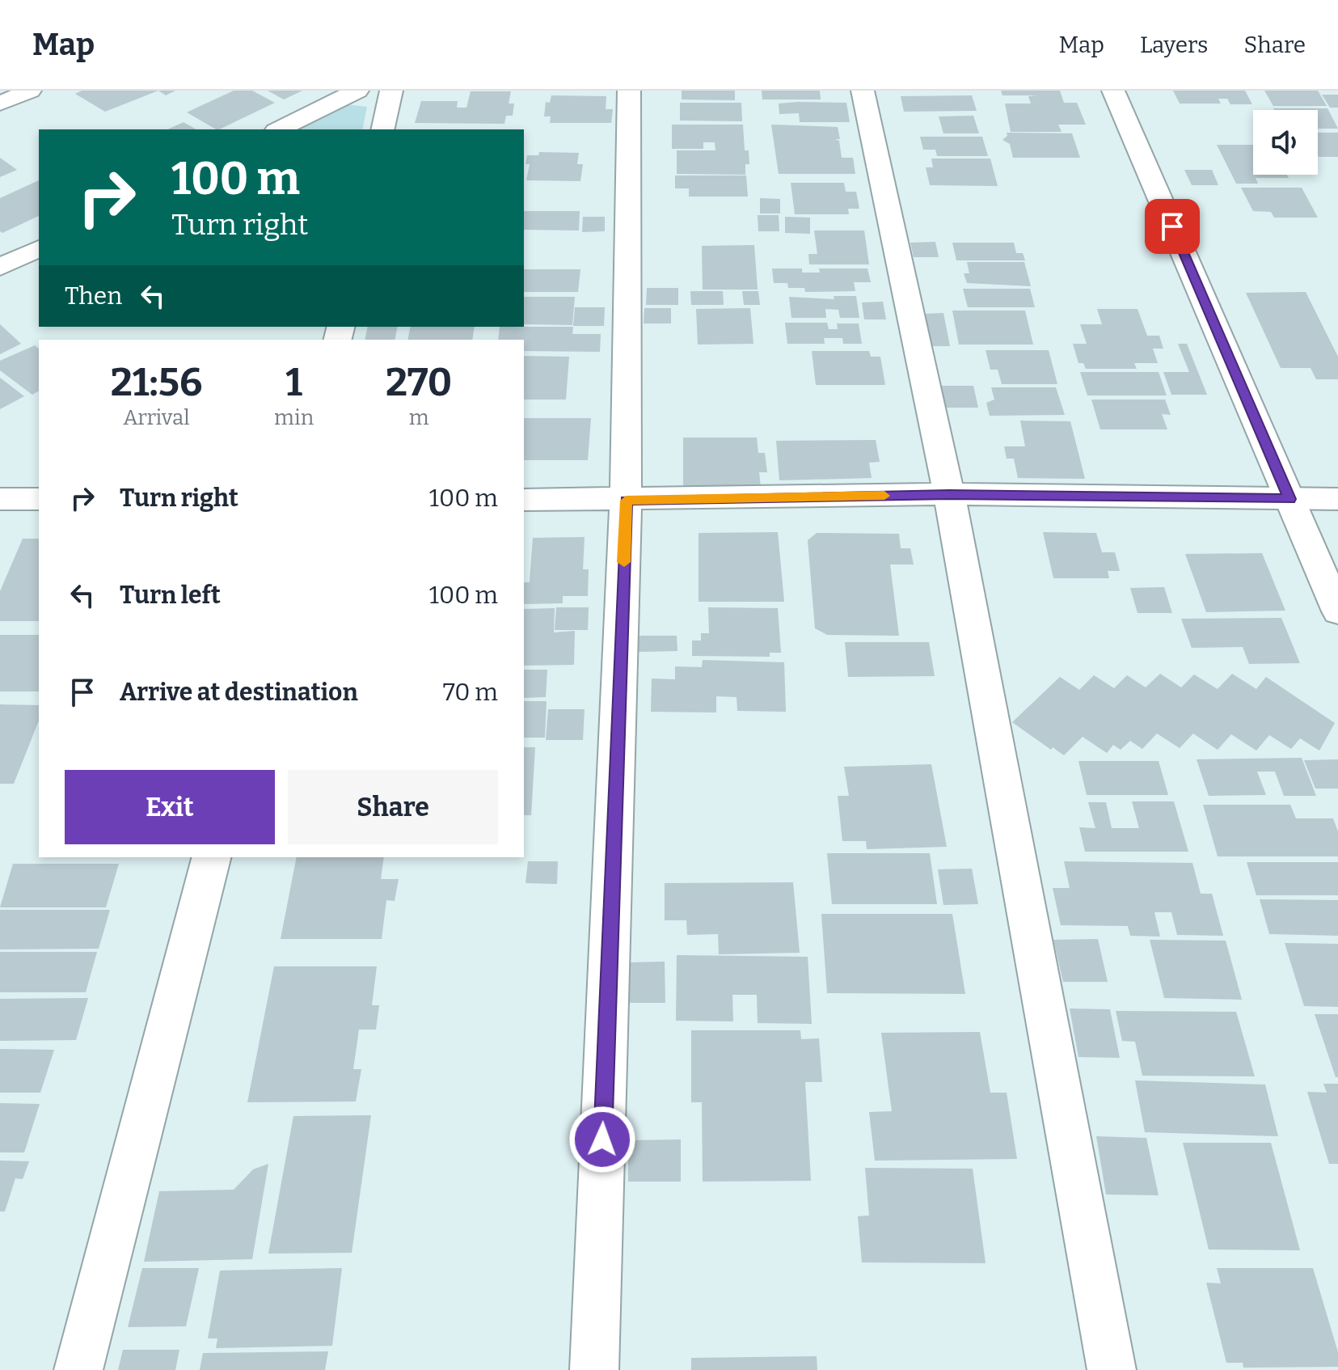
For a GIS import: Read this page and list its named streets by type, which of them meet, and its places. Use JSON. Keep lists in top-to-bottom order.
{
  "page": {
    "header": "Map",
    "nav": ["Map", "Layers", "Share"],
    "turn": ["100 m", "Turn right"],
    "then": "Then",
    "eta": [
      "21:56",
      "Arrival",
      "1",
      "min",
      "270",
      "m"
    ],
    "list": [
      {
        "name": "Turn right",
        "value": "100 m"
      },
      {
        "name": "Turn left",
        "value": "100 m"
      },
      {
        "name": "Arrive at destination",
        "value": "70 m"
      }
    ],
    "buttons": ["Exit", "Share"]
  }
}
